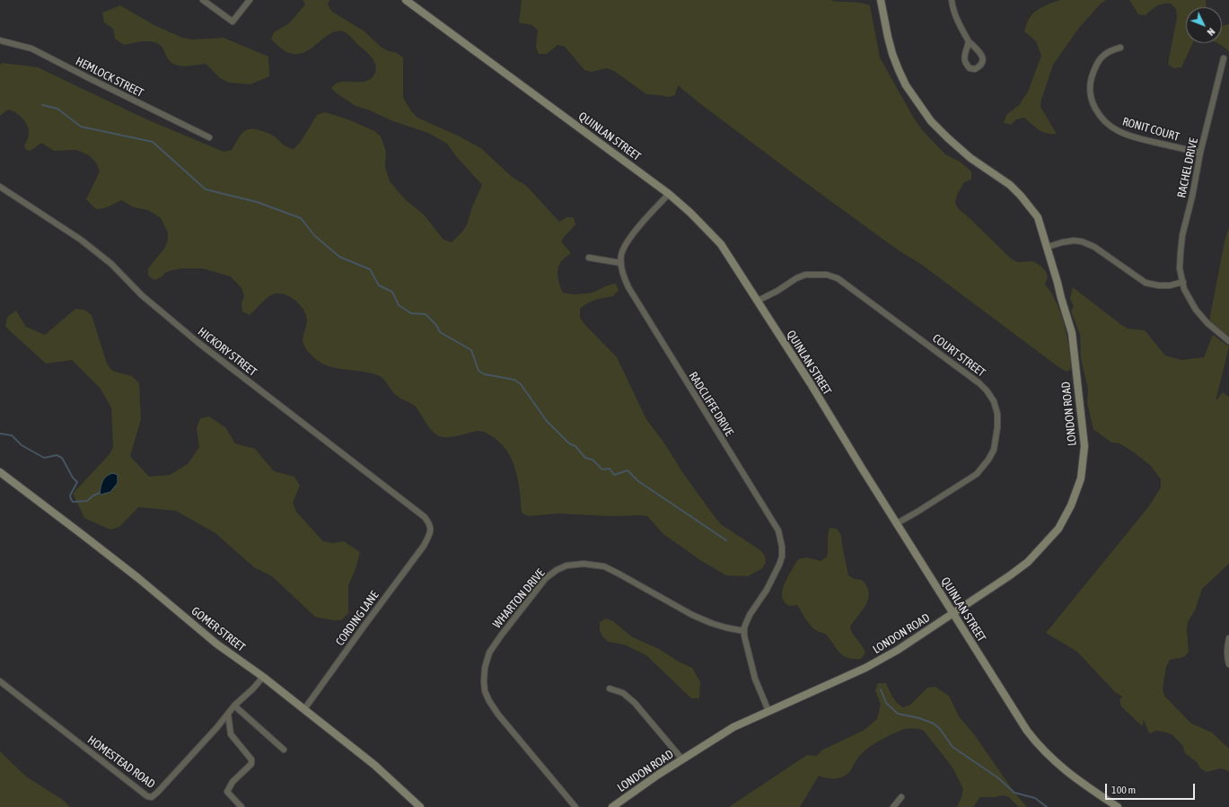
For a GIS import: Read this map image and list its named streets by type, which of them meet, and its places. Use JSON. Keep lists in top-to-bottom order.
{
  "streets": {
    "street": [
      "HEMLOCK STREET",
      "RONIT COURT",
      "QUINLAN STREET",
      "RACHEL DRIVE",
      "HICKORY STREET",
      "COURT STREET",
      "RADCLIFFE DRIVE",
      "LONDON ROAD",
      "WHARTON DRIVE",
      "CORDING LANE",
      "GOMER STREET",
      "HOMESTEAD ROAD"
    ]
  },
  "crossings": [
    ["RONIT COURT", "RACHEL DRIVE"],
    ["QUINLAN STREET", "COURT STREET"],
    ["QUINLAN STREET", "RADCLIFFE DRIVE"],
    ["QUINLAN STREET", "LONDON ROAD"],
    ["HICKORY STREET", "CORDING LANE"],
    ["RADCLIFFE DRIVE", "WHARTON DRIVE"],
    ["CORDING LANE", "GOMER STREET"],
    ["GOMER STREET", "HOMESTEAD ROAD"]
  ],
  "scale_bar": "100 m",
  "north": "bottom right"
}
